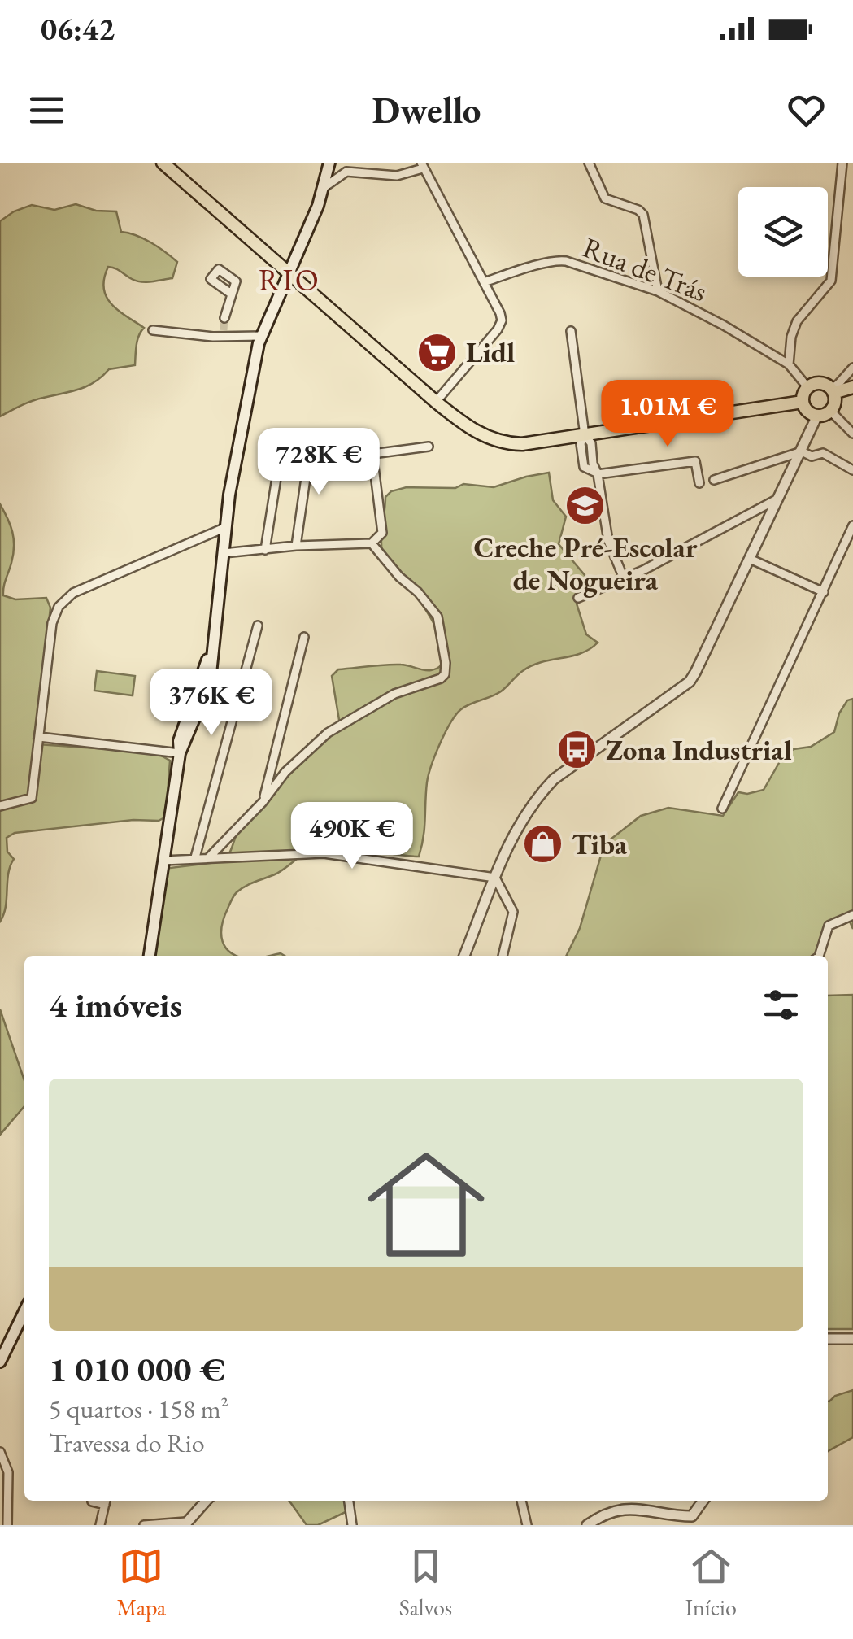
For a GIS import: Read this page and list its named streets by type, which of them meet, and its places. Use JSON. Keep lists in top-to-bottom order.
{
  "streets": {
    "street": ["Rua de Trás"]
  },
  "districts": ["RIO"],
  "places": {
    "supermarket": ["Lidl"],
    "school or university": ["Creche Pré-Escolar de Nogueira"],
    "bus stop": ["Zona Industrial"],
    "shop": ["Tiba"]
  },
  "page": {
    "status": "06:42",
    "header": "Dwello",
    "price": [
      "1.01M €",
      "728K €",
      "376K €",
      "490K €"
    ],
    "heading": "4 imóveis",
    "list": [
      {
        "name": "1 010 000 €",
        "note": "5 quartos · 158 m² · Travessa do Rio"
      }
    ],
    "tabs": ["Mapa", "Salvos", "Início"]
  }
}
